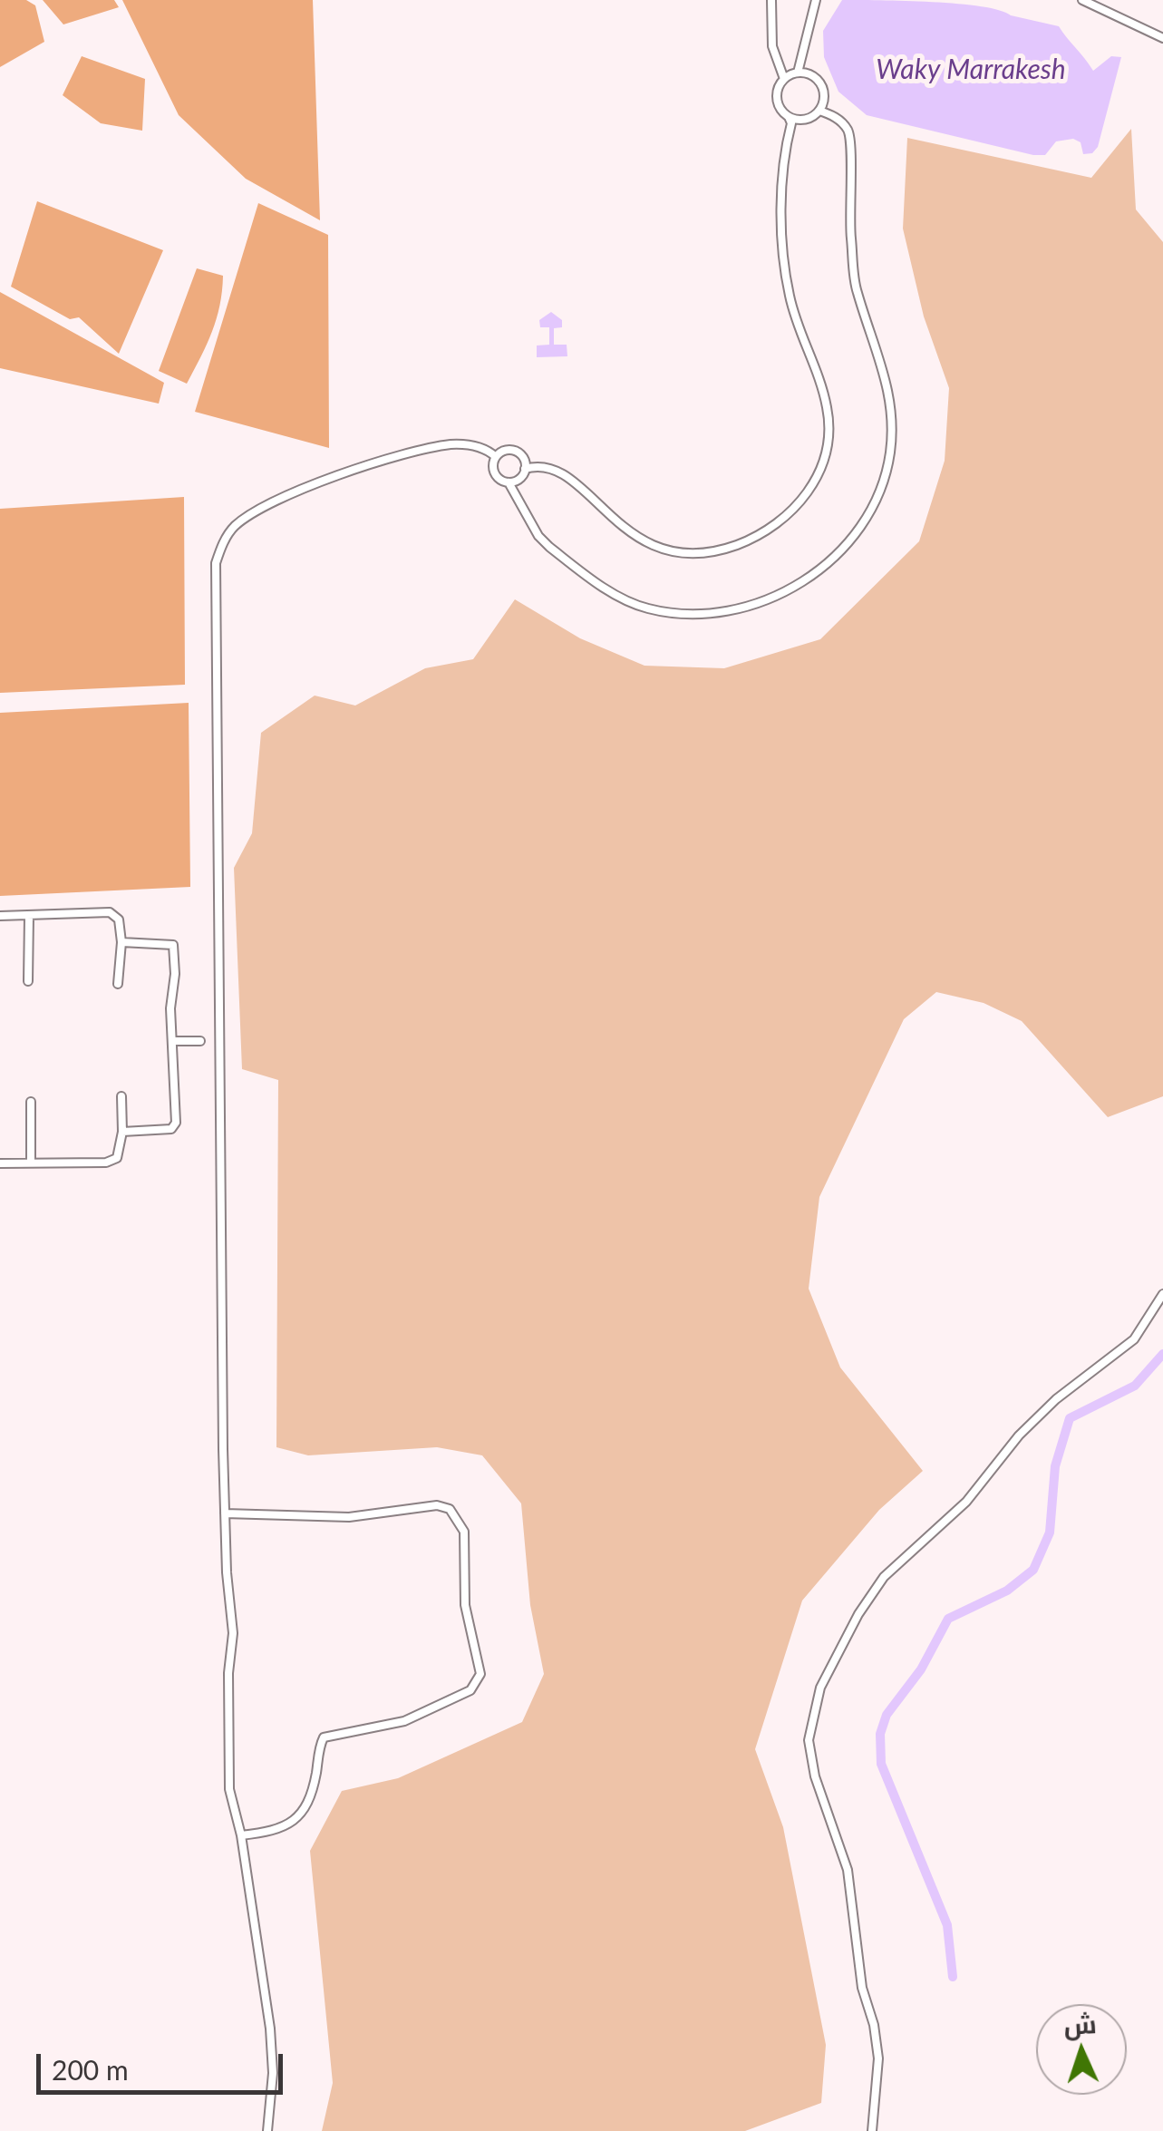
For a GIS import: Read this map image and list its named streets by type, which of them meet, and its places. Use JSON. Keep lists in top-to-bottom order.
{
  "water": ["Waky Marrakesh"],
  "scale_bar": "200 m",
  "north": "top"
}
